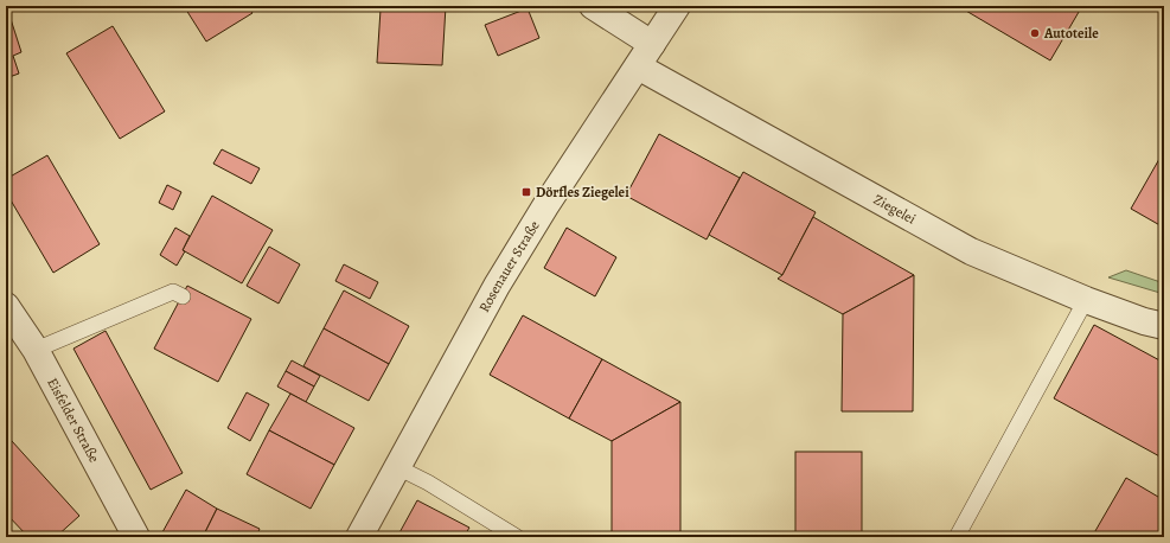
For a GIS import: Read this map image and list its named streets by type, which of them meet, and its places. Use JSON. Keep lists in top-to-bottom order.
{
  "streets": {
    "street": ["Ziegelei", "Rosenauer Straße", "Eisfelder Straße"]
  },
  "crossings": [
    ["Ziegelei", "Rosenauer Straße"]
  ],
  "places": {
    "other": ["Autoteile"],
    "transit": ["Dörfles Ziegelei"]
  }
}
